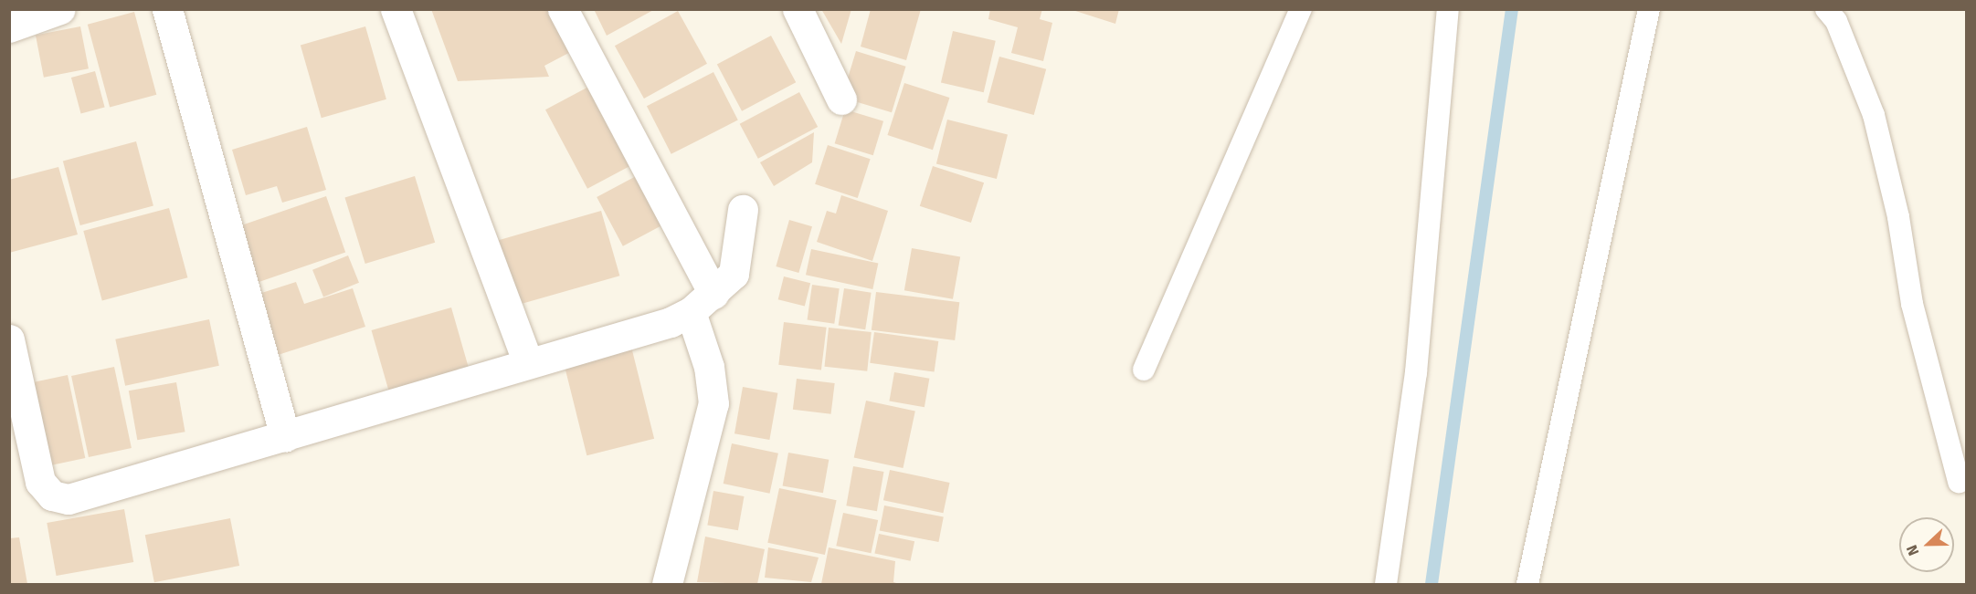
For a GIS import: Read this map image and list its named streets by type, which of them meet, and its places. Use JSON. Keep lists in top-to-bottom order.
{
  "north": "left"
}
